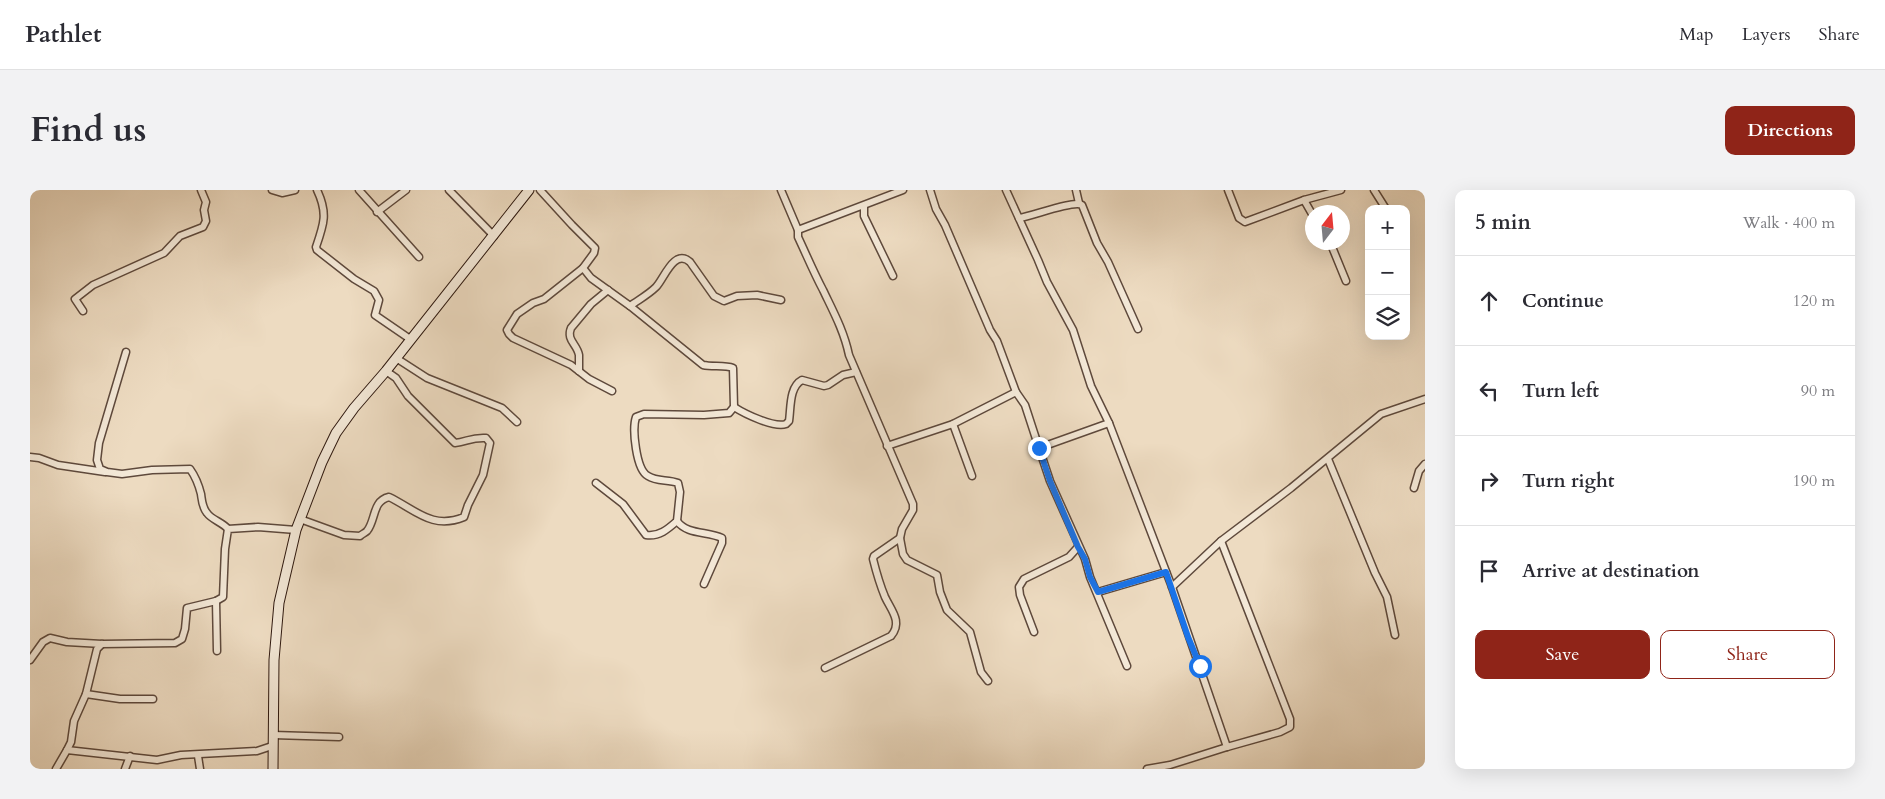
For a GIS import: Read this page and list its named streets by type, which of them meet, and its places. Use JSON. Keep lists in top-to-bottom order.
{
  "north": "top",
  "page": {
    "header": "Pathlet",
    "nav": ["Map", "Layers", "Share"],
    "title": "Find us",
    "buttons": [
      "Directions",
      ["Save", "Share"]
    ],
    "heading": ["5 min", "Walk · 400 m"],
    "map_buttons": ["+", "−"],
    "list": [
      ["Continue", "120 m"],
      ["Turn left", "90 m"],
      ["Turn right", "190 m"],
      "Arrive at destination"
    ]
  }
}
